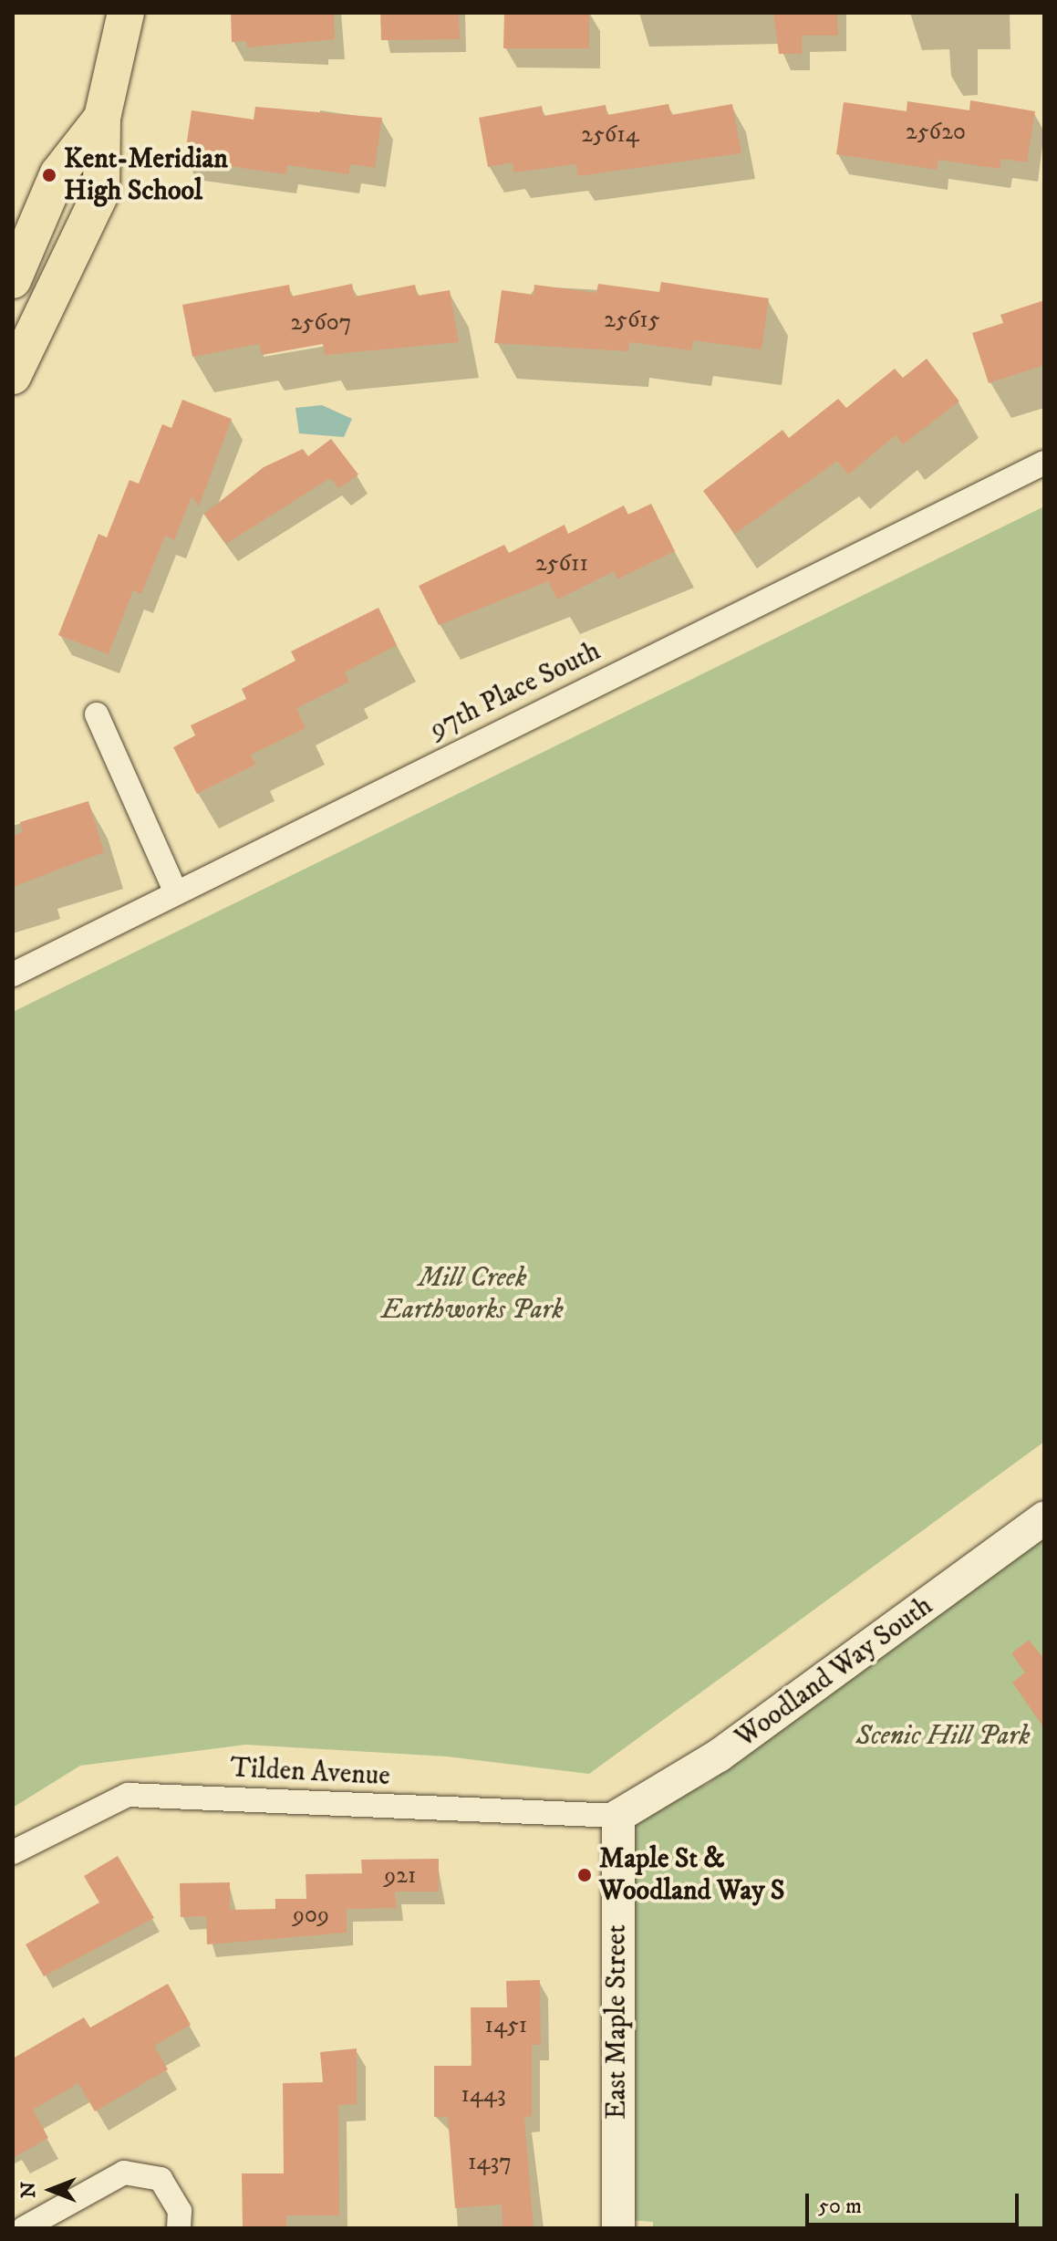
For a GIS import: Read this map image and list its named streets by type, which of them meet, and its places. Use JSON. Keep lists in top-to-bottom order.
{
  "streets": {
    "street": [
      "97th Place South",
      "Woodland Way South",
      "Tilden Avenue",
      "East Maple Street"
    ]
  },
  "crossings": [
    ["Woodland Way South", "Tilden Avenue"],
    ["Woodland Way South", "East Maple Street"],
    ["Tilden Avenue", "East Maple Street"]
  ],
  "parks": ["Mill Creek Earthworks Park", "Scenic Hill Park"],
  "places": ["Kent-Meridian High School", "Maple St & Woodland Way S"],
  "house_numbers": [
    "25620",
    "25614",
    "25615",
    "25607",
    "25611",
    "921",
    "909",
    "1451",
    "1443",
    "1437"
  ],
  "scale_bar": "50 m",
  "north": "left"
}
